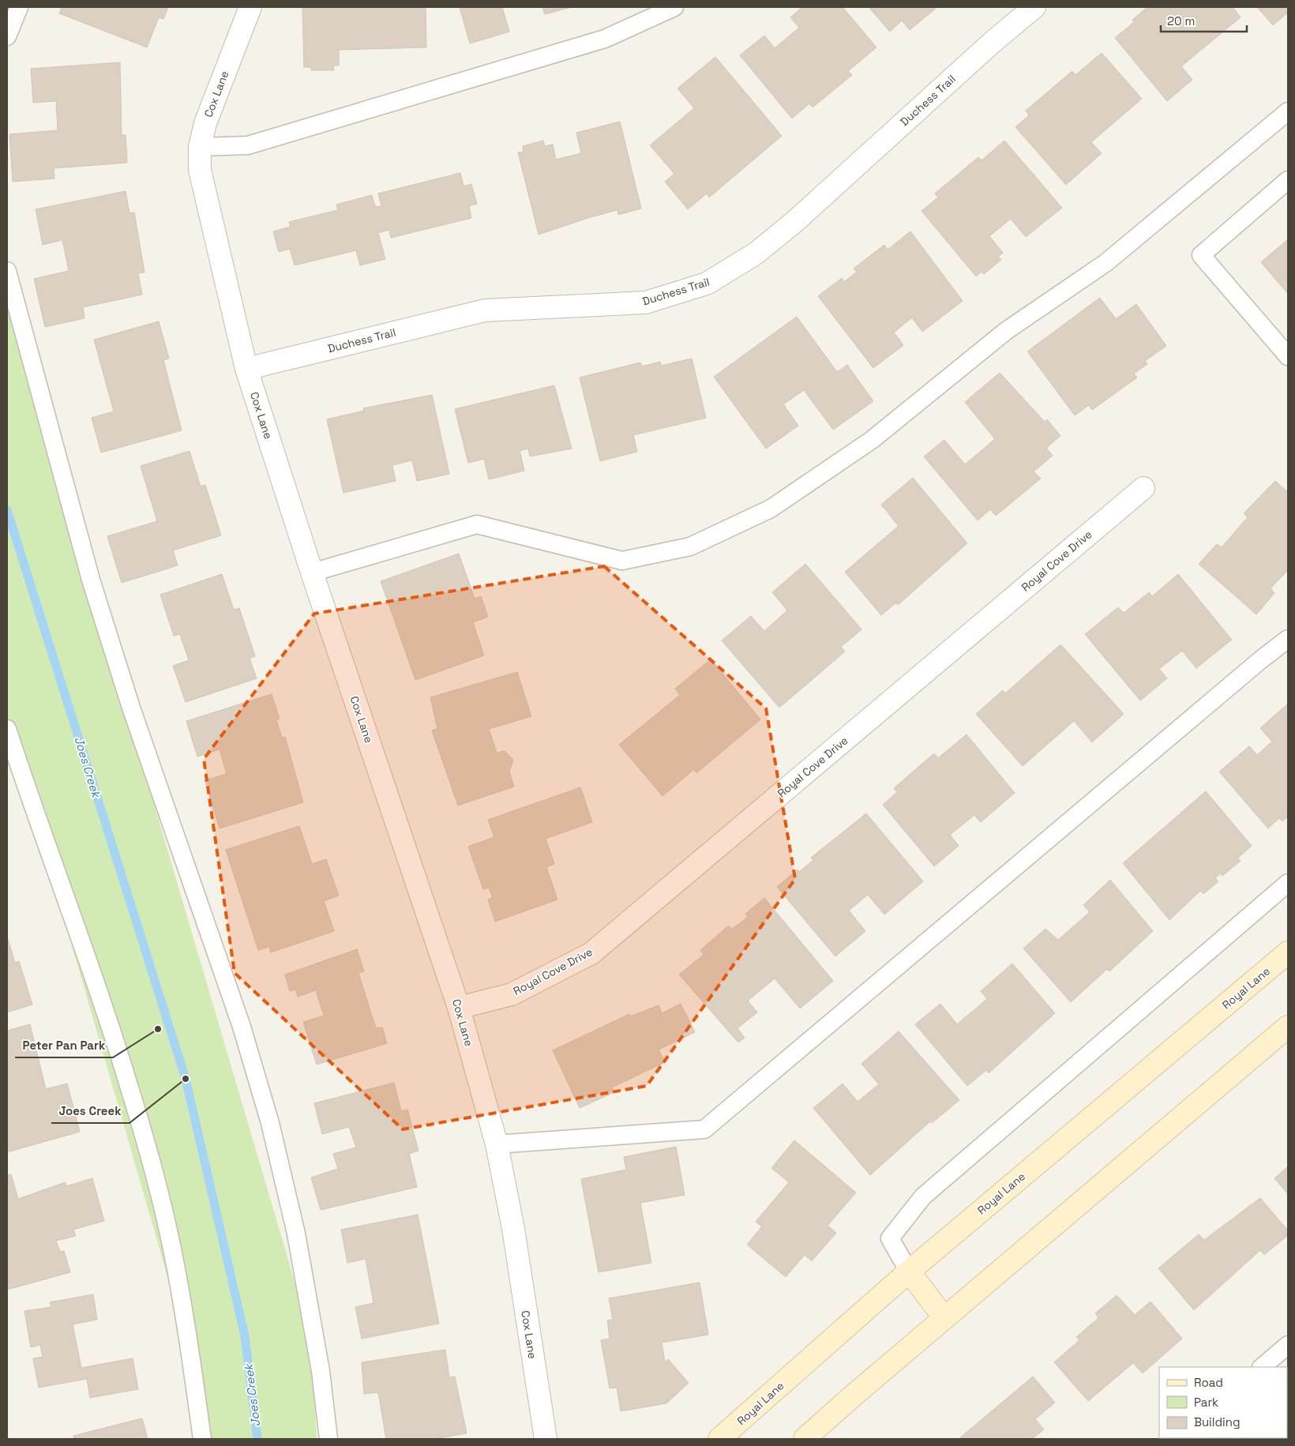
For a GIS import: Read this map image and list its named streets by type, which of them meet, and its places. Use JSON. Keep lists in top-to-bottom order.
{
  "streets": {
    "main road": ["Royal Lane"],
    "street": ["Cox Lane", "Duchess Trail", "Royal Cove Drive"]
  },
  "crossings": [
    ["Cox Lane", "Duchess Trail"],
    ["Cox Lane", "Royal Cove Drive"]
  ],
  "water": ["Joes Creek"],
  "places": ["Peter Pan Park", "Joes Creek"],
  "legend": ["Road", "Park", "Building"],
  "scale_bar": "20 m"
}
